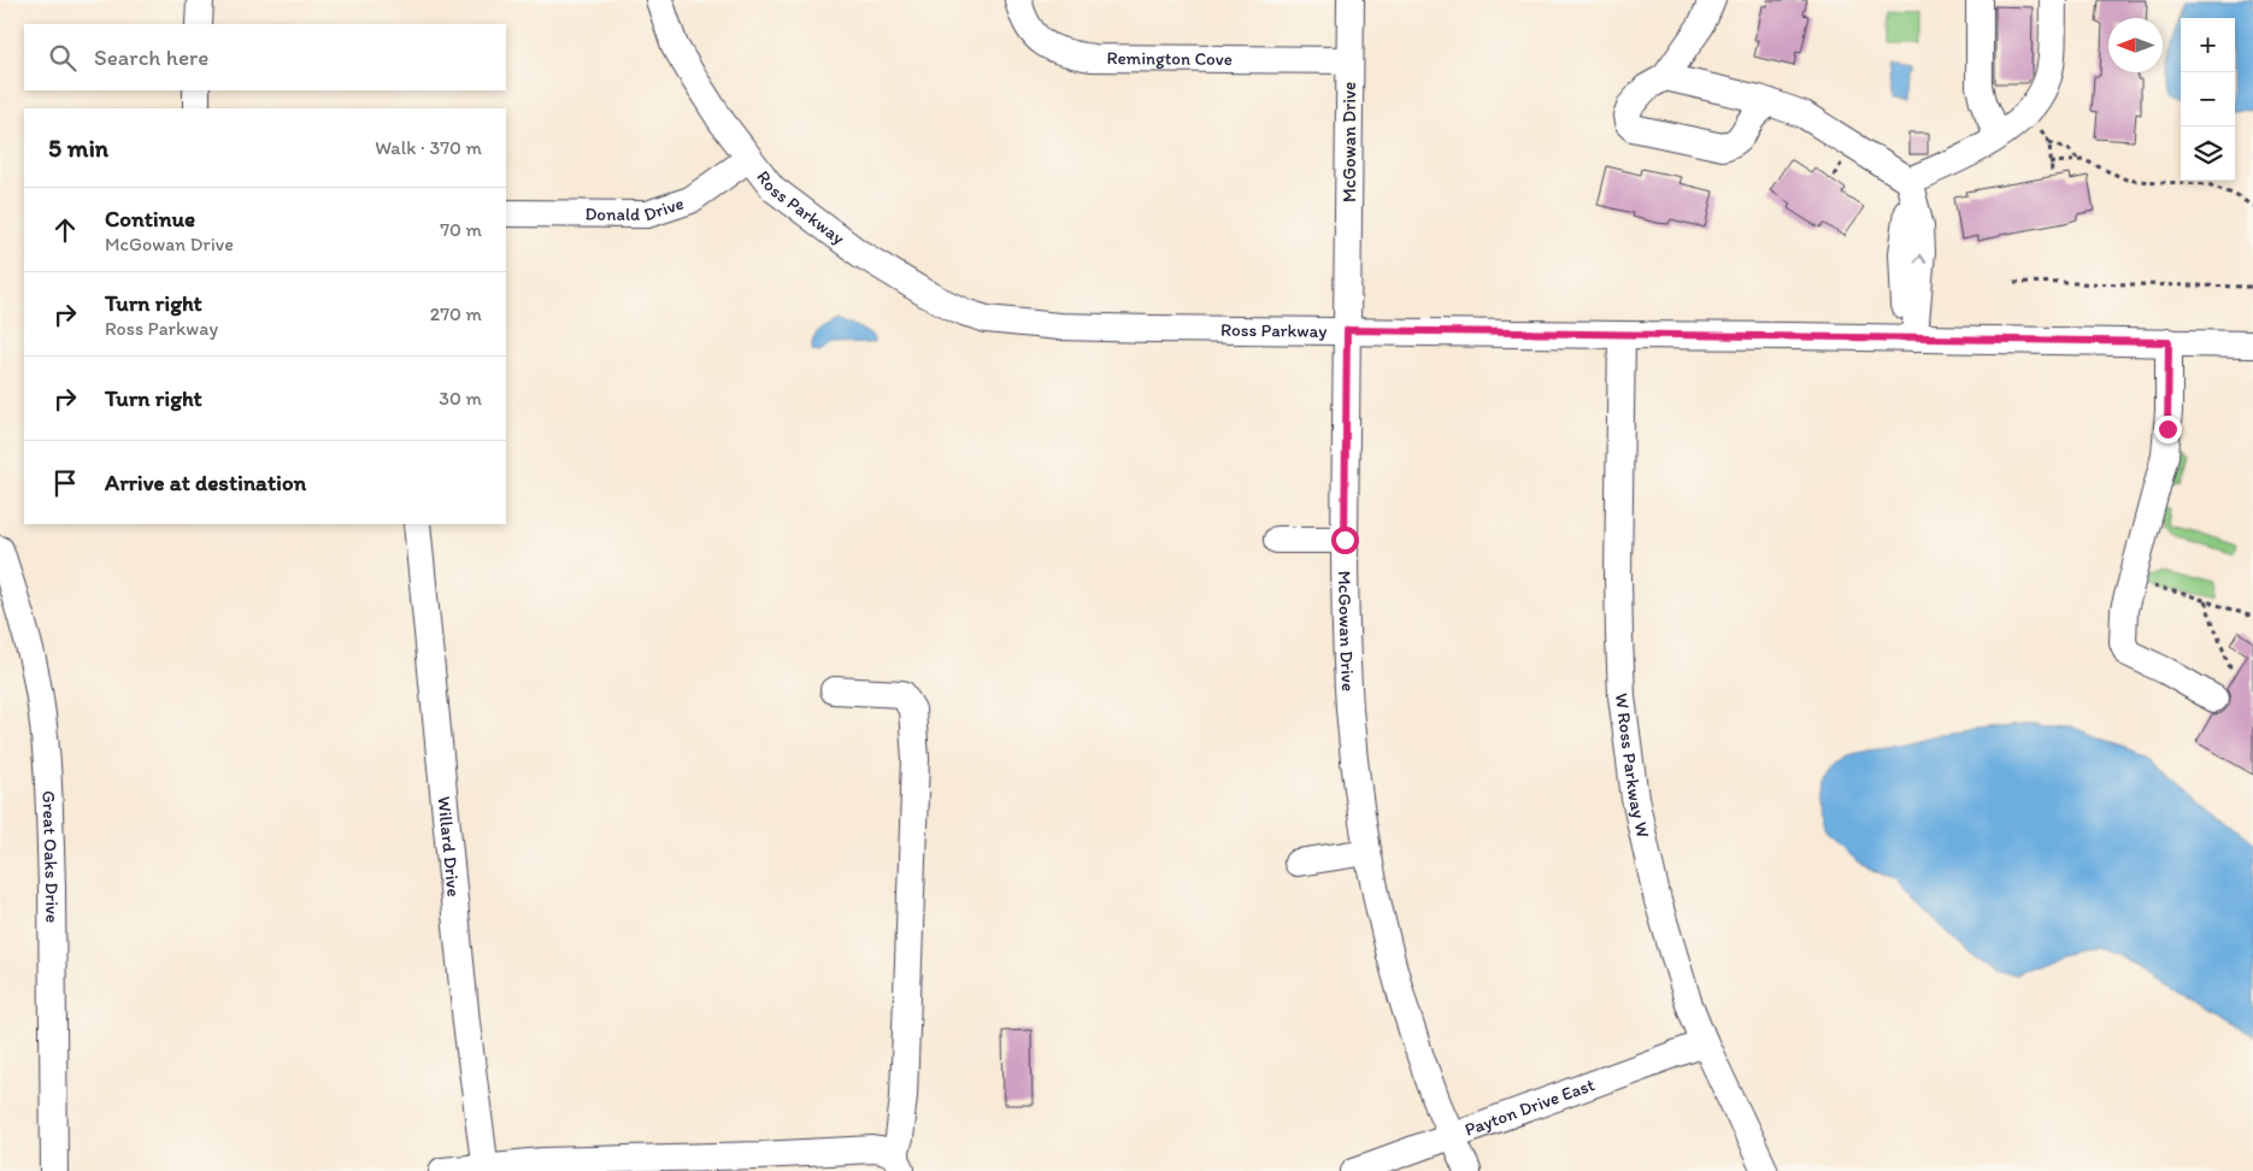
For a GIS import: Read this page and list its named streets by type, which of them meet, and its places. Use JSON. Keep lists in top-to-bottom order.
{
  "streets": {
    "street": [
      "Remington Cove",
      "McGowan Drive",
      "Donald Drive",
      "Ross Parkway",
      "W Ross Parkway W",
      "Willard Drive",
      "Great Oaks Drive",
      "Payton Drive East"
    ]
  },
  "crossings": [
    ["Remington Cove", "McGowan Drive"],
    ["McGowan Drive", "Ross Parkway"],
    ["McGowan Drive", "Payton Drive East"],
    ["Donald Drive", "Ross Parkway"],
    ["Ross Parkway", "W Ross Parkway W"],
    ["W Ross Parkway W", "Payton Drive East"]
  ],
  "north": "left",
  "page": {
    "map_buttons": ["+", "−"],
    "search": "Search here",
    "heading": ["5 min", "Walk · 370 m"],
    "list": [
      ["Continue", "McGowan Drive", "70 m"],
      ["Turn right", "Ross Parkway", "270 m"],
      ["Turn right", "30 m"],
      "Arrive at destination"
    ]
  }
}
